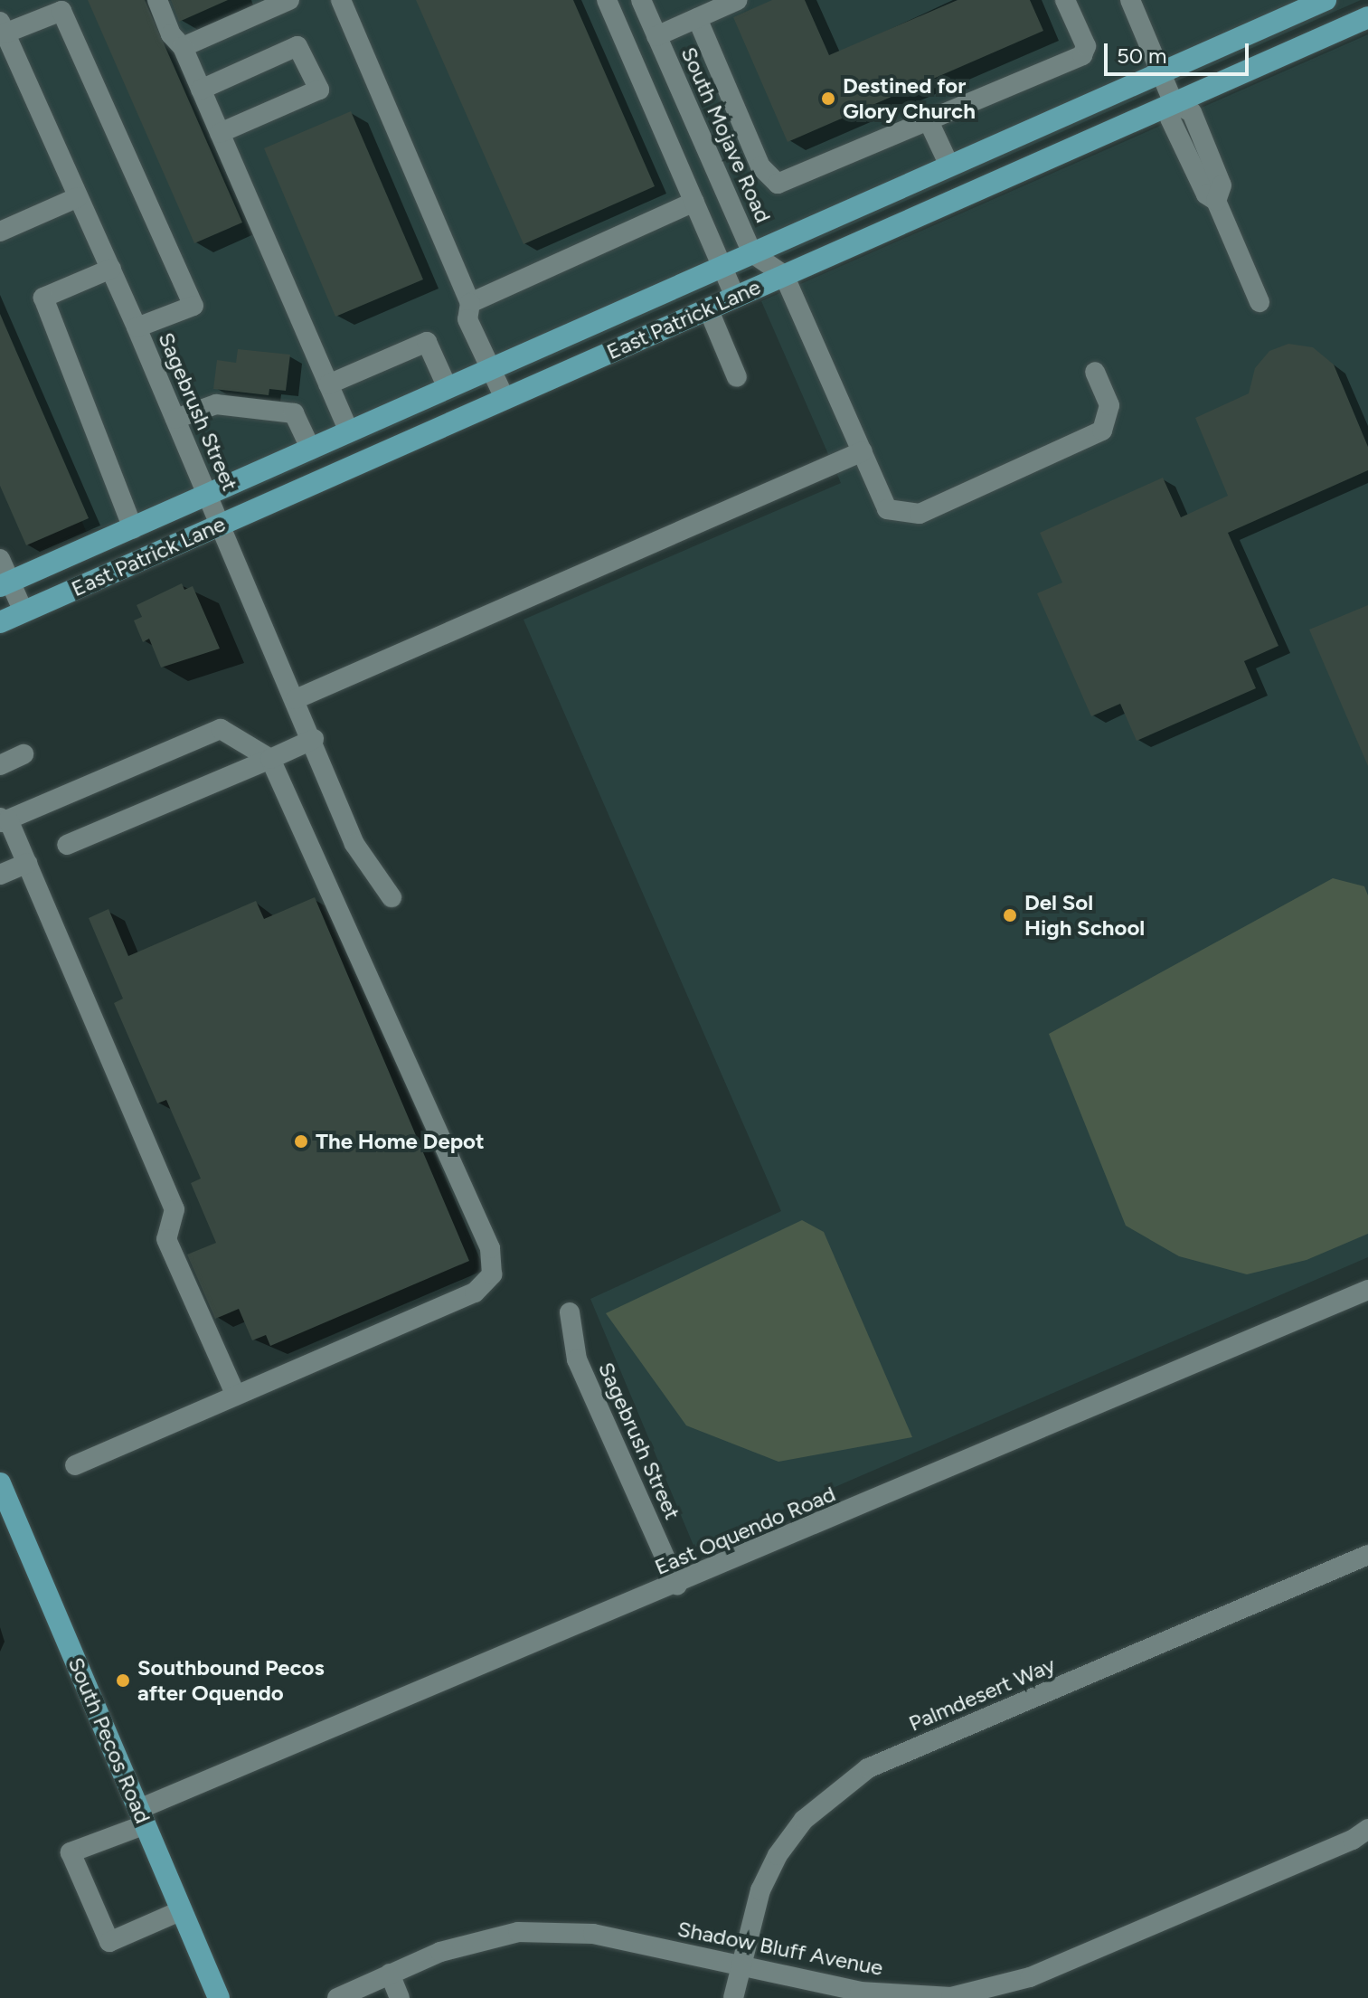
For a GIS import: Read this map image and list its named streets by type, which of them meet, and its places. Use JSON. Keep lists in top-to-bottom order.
{
  "streets": {
    "main road": ["East Patrick Lane", "South Pecos Road"],
    "street": [
      "South Mojave Road",
      "Sagebrush Street",
      "East Oquendo Road",
      "Palmdesert Way",
      "Shadow Bluff Avenue"
    ]
  },
  "crossings": [
    ["South Mojave Road", "East Patrick Lane"],
    ["East Patrick Lane", "Sagebrush Street"],
    ["Sagebrush Street", "East Oquendo Road"],
    ["East Oquendo Road", "South Pecos Road"],
    ["Palmdesert Way", "Shadow Bluff Avenue"]
  ],
  "places": [
    "Destined for Glory Church",
    "Del Sol High School",
    "The Home Depot",
    "Southbound Pecos after Oquendo"
  ],
  "scale_bar": "50 m"
}
